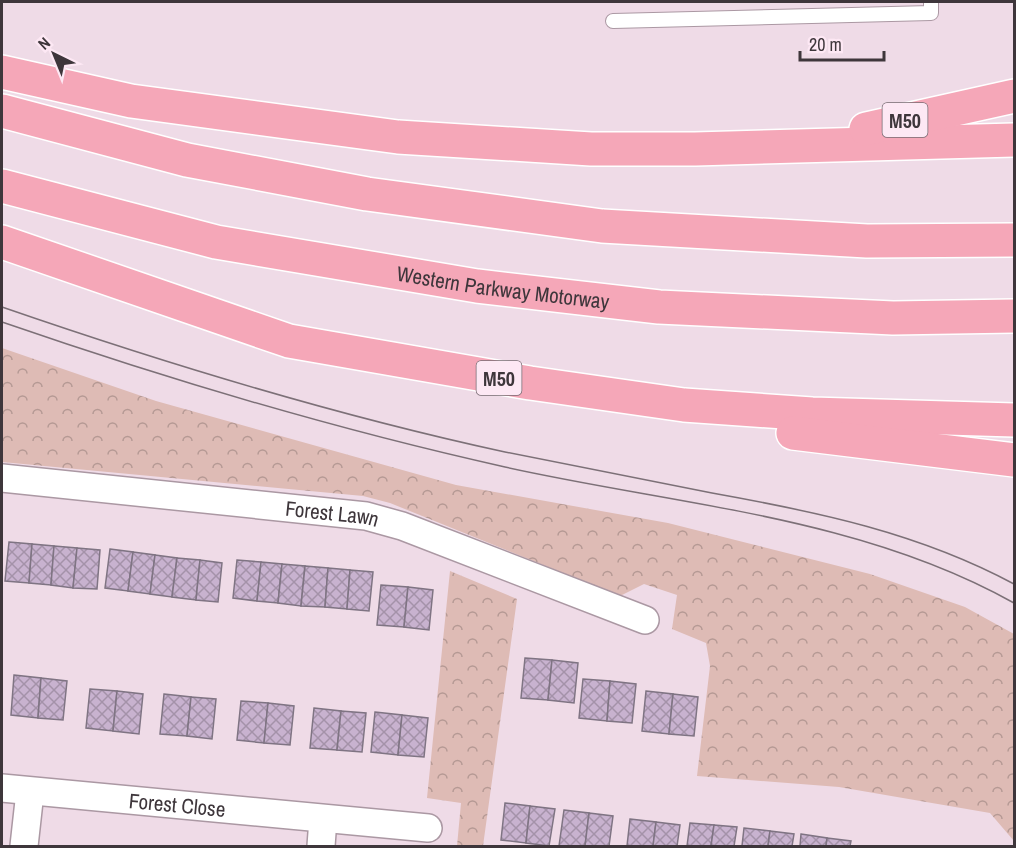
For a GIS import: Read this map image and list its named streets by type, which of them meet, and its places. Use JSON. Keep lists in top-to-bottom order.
{
  "streets": {
    "highway": ["M50", "Western Parkway Motorway"],
    "street": ["Forest Lawn", "Forest Close"]
  },
  "scale_bar": "20 m",
  "north": "top left"
}
